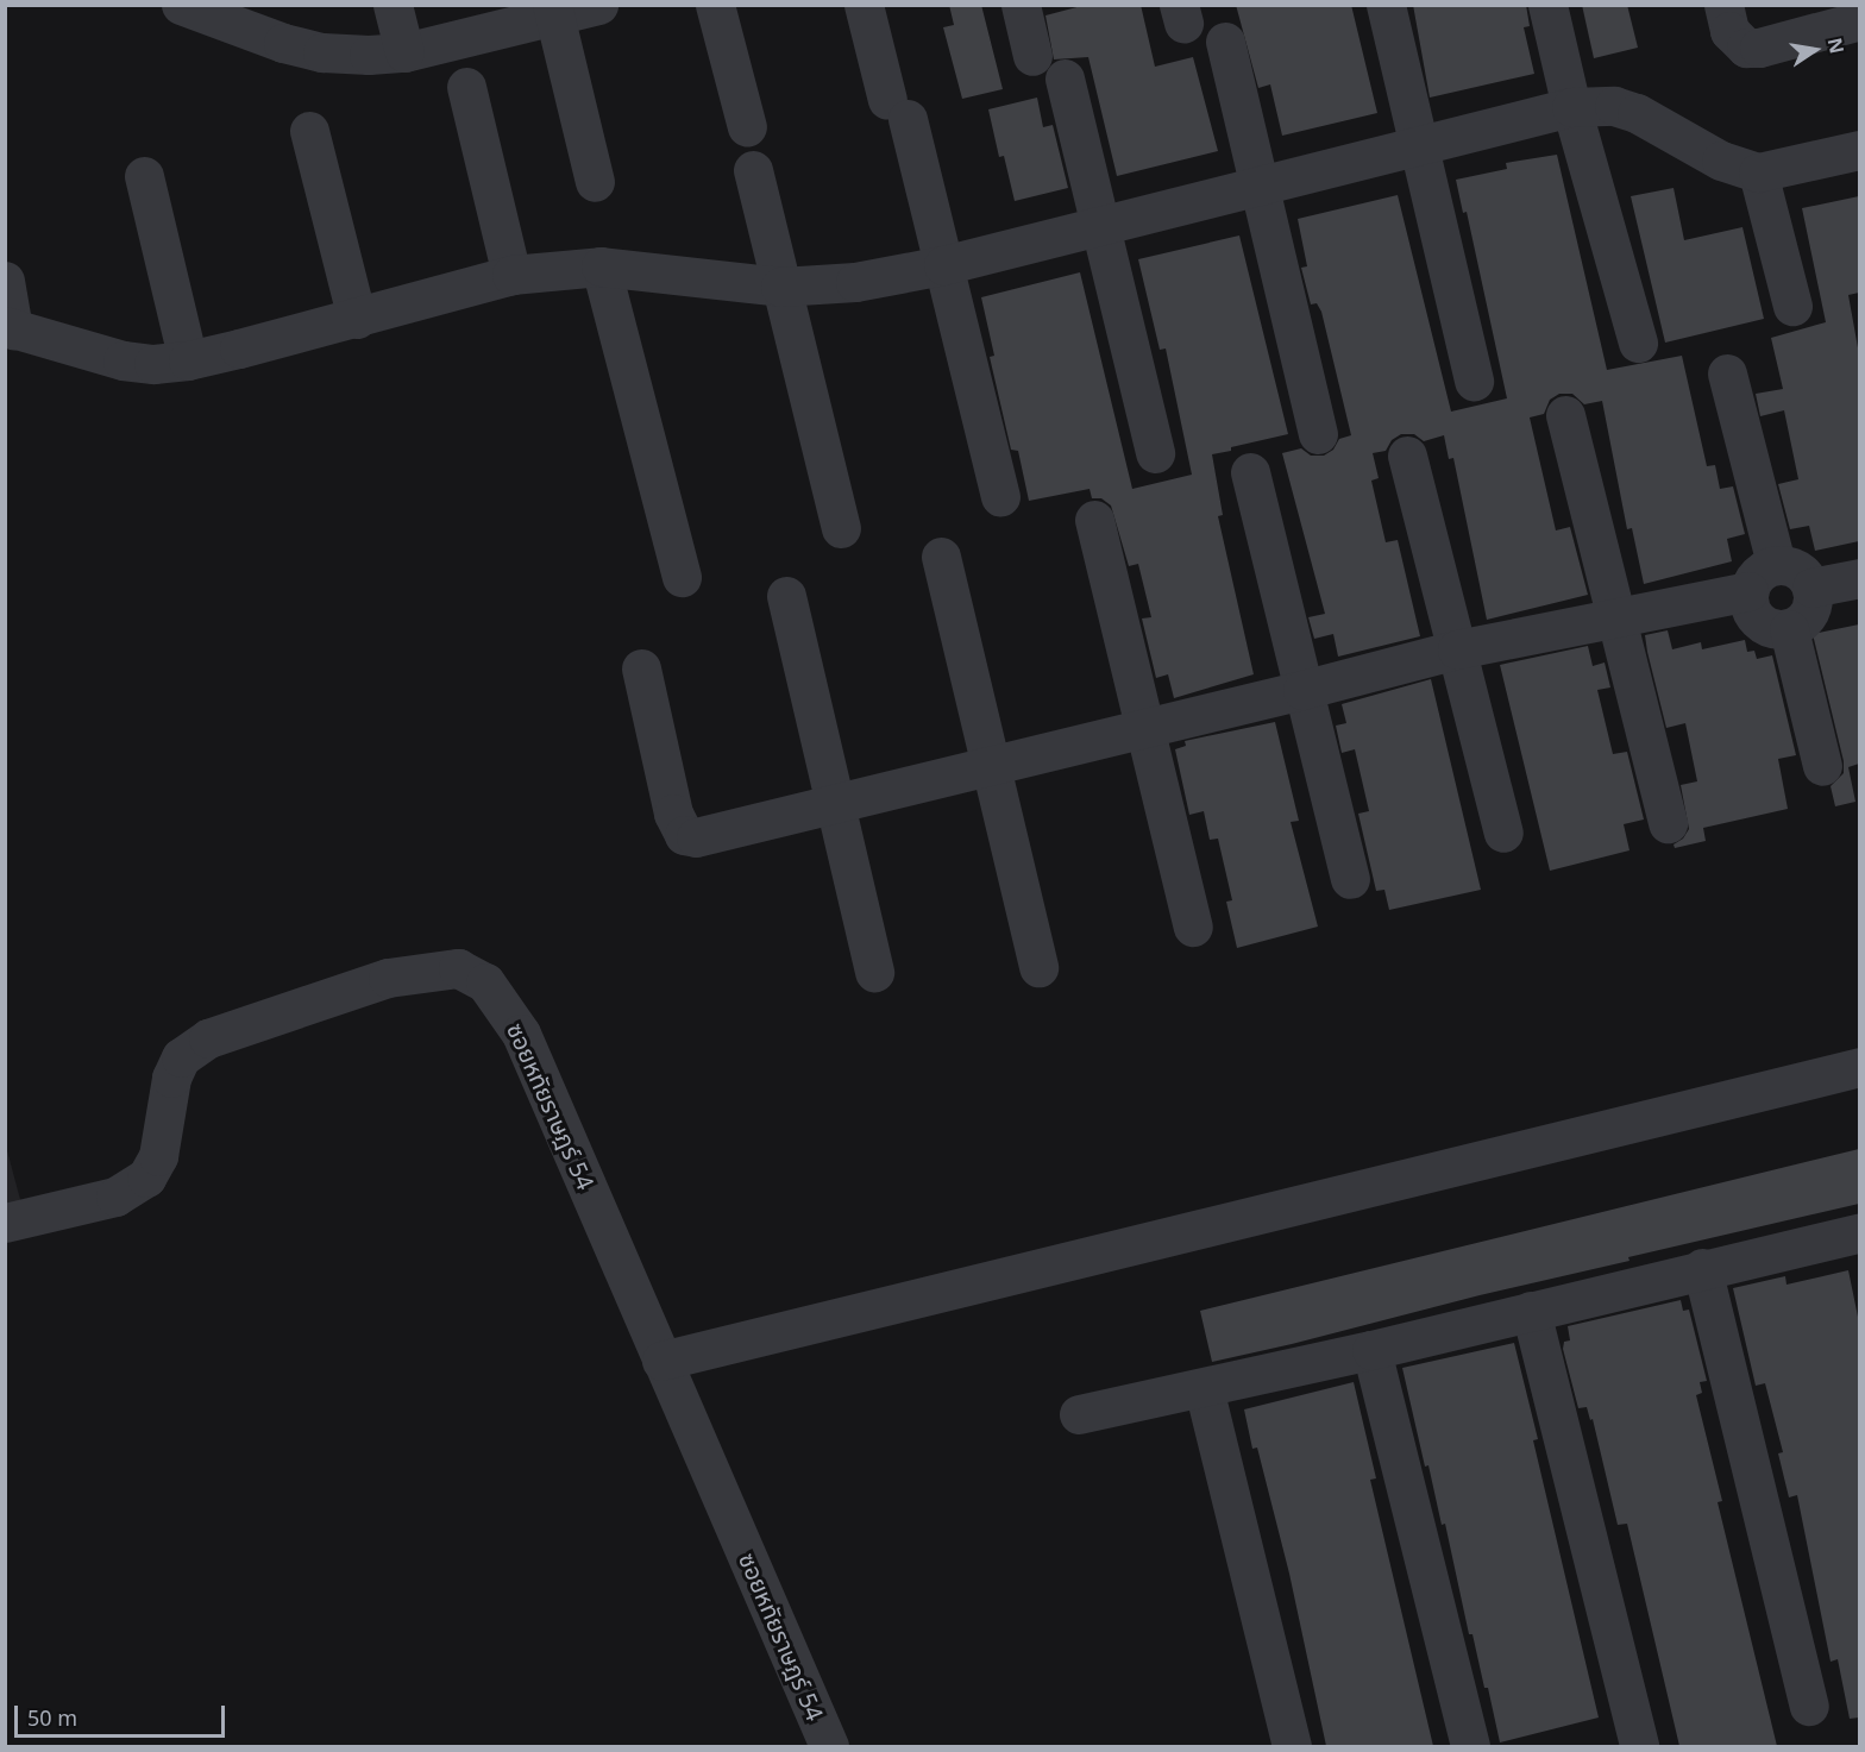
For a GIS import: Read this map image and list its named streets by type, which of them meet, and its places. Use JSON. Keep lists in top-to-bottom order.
{
  "streets": {
    "street": ["ซอยหทัยราษฎร์ 54"]
  },
  "scale_bar": "50 m",
  "north": "right"
}
